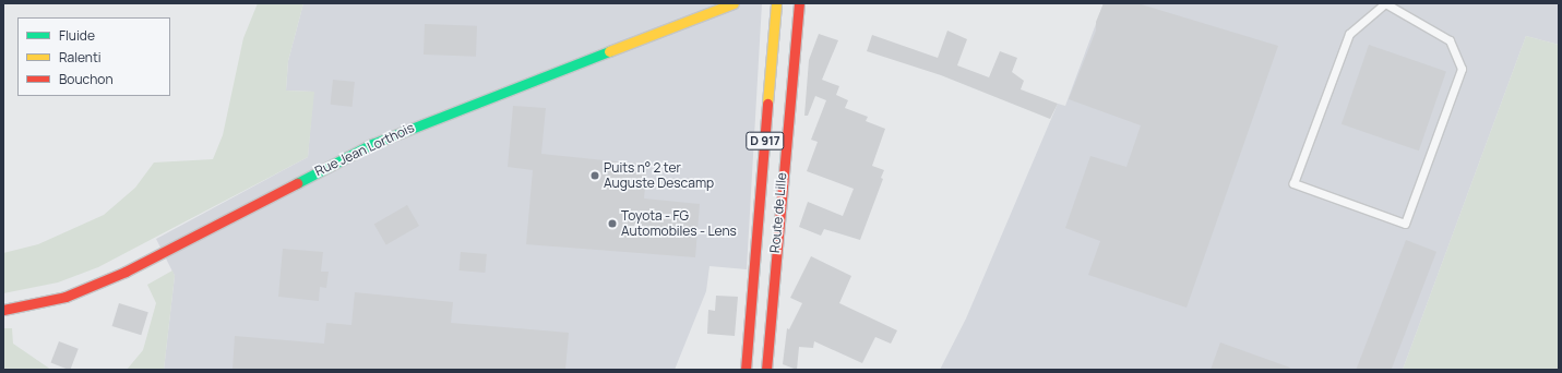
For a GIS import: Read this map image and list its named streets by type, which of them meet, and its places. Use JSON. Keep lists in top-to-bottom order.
{
  "streets": {
    "street": ["D 917", "Rue Jean Lorthois", "Route de Lille"]
  },
  "places": ["Puits n° 2 ter Auguste Descamp", "Toyota - FG Automobiles - Lens"],
  "legend": ["Fluide", "Ralenti", "Bouchon"]
}
